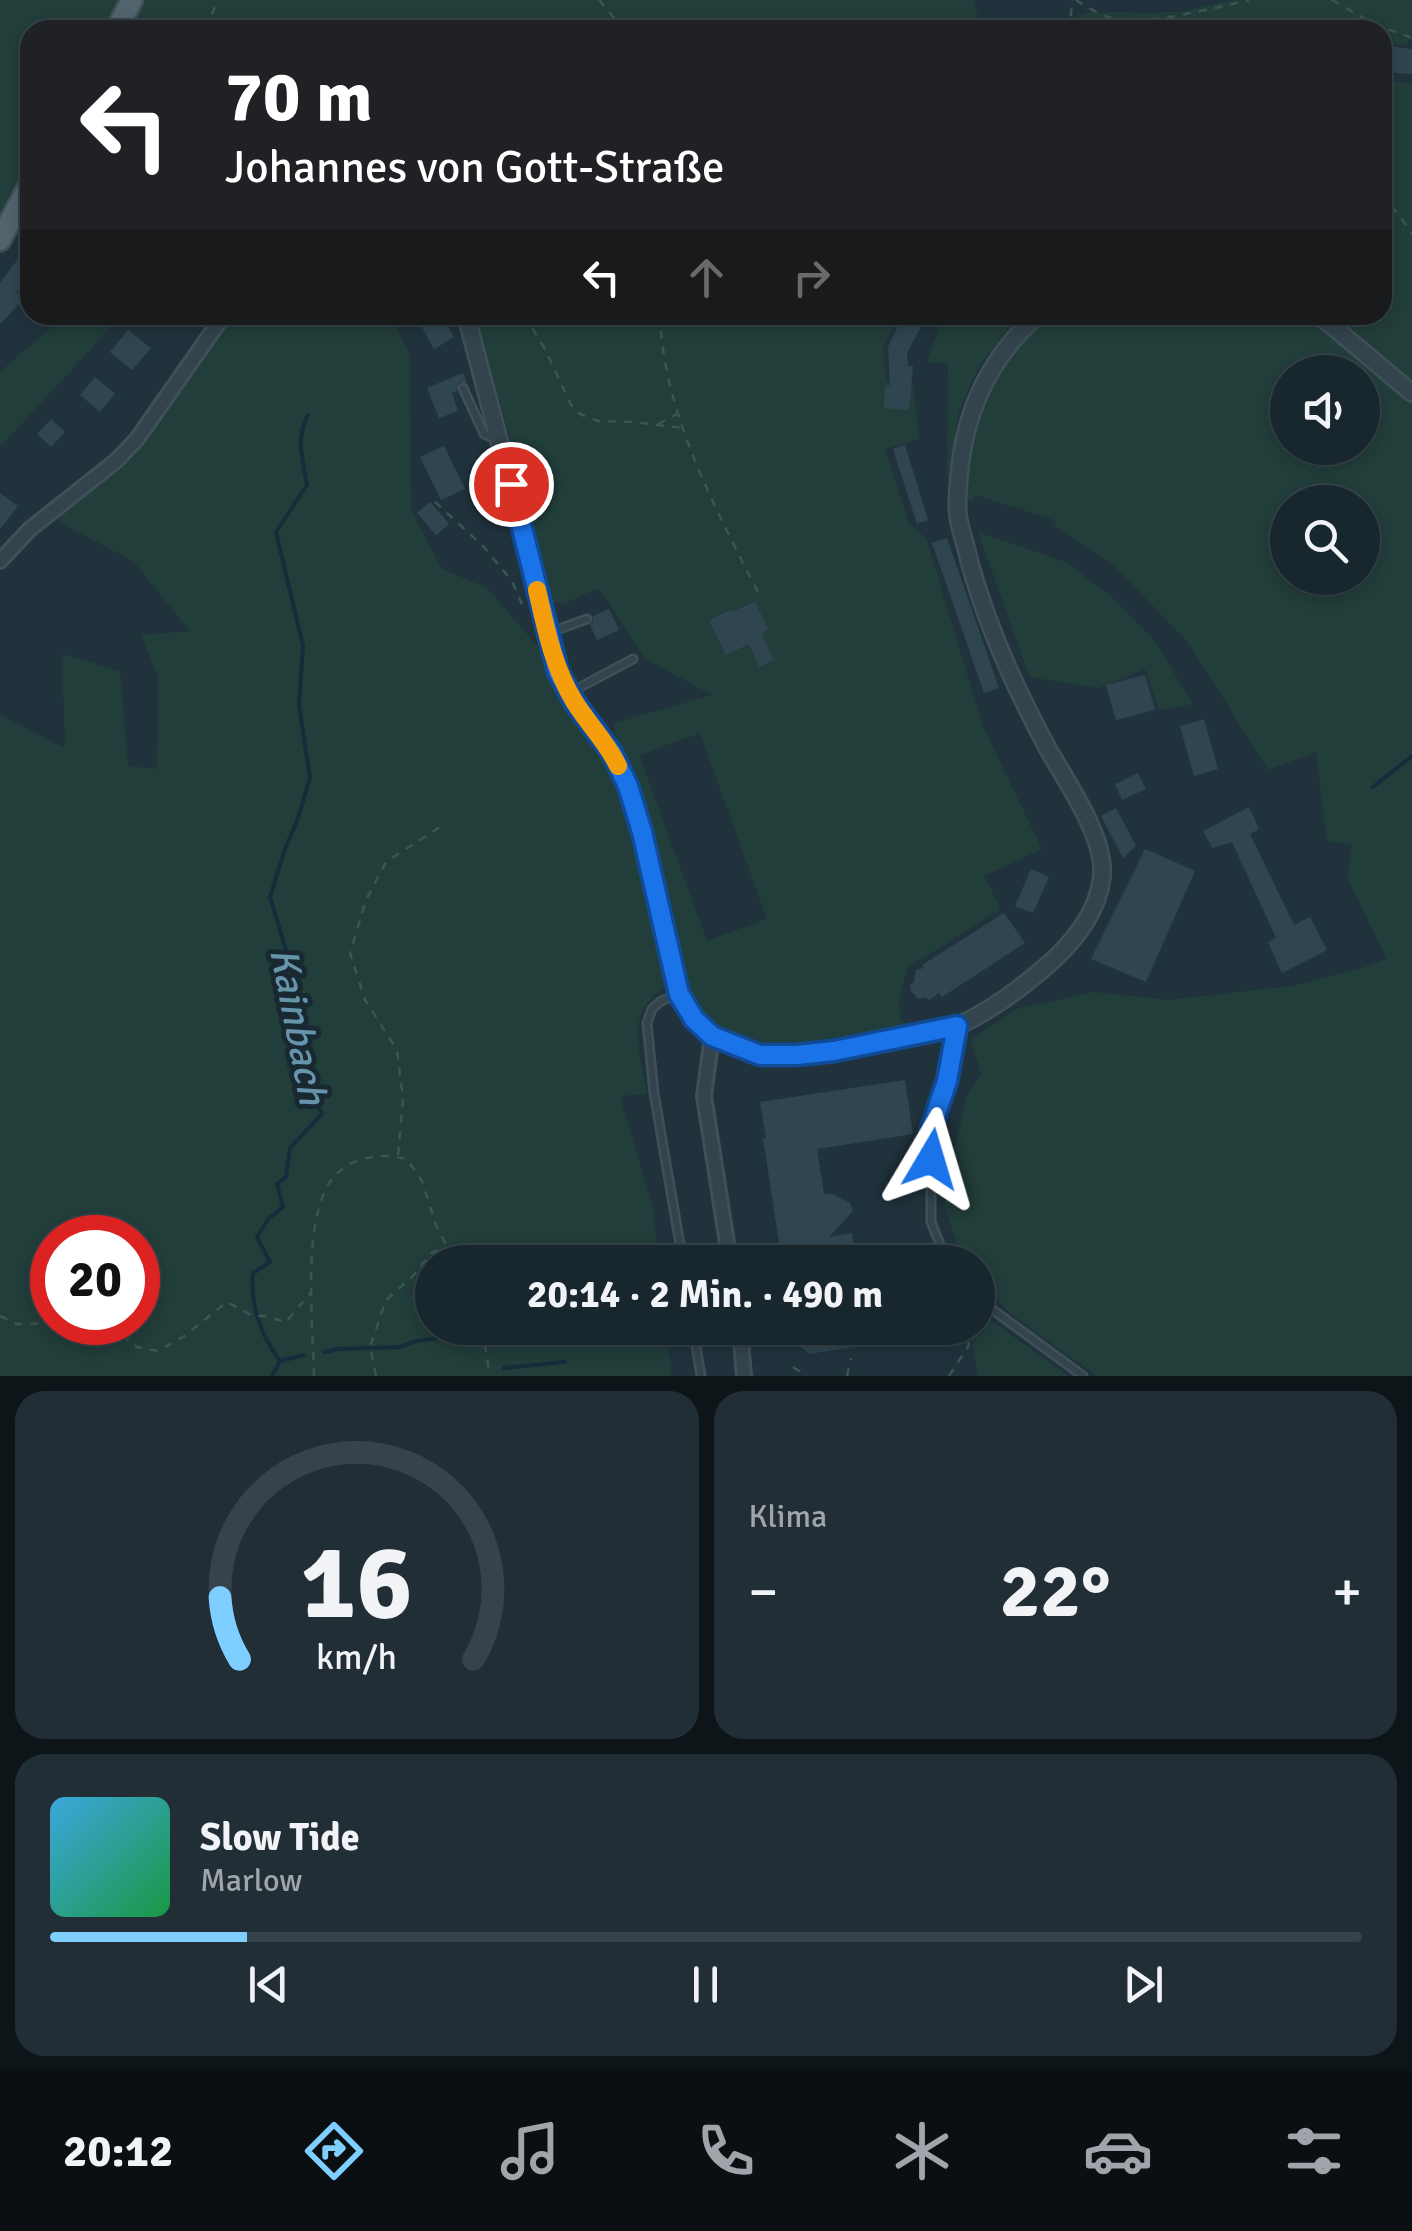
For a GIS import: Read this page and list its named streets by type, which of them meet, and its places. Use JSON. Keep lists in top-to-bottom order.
{
  "water": ["Kainbach"],
  "page": {
    "turn": ["70 m", "Johannes von Gott-Straße"],
    "limit": "20",
    "trip": "20:14 · 2 Min. · 490 m",
    "tile": "Klima",
    "heat": ["−", "22°", "+"],
    "song": ["Slow Tide", "Marlow"],
    "tabs": "20:12",
    "gauge": ["16", "km/h"]
  }
}
